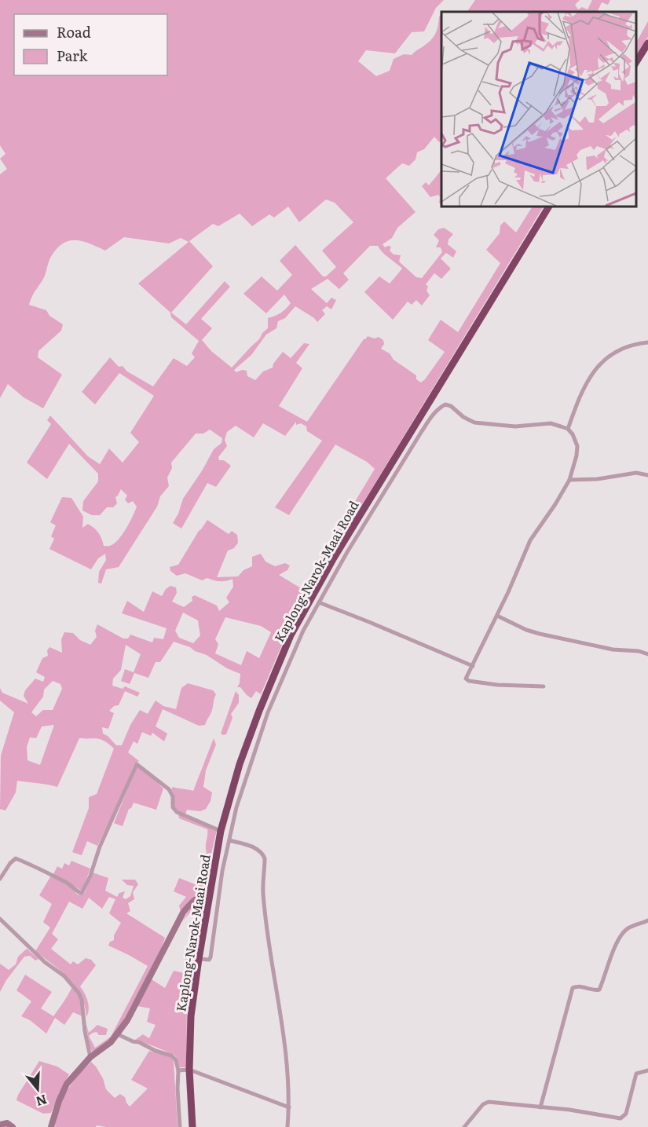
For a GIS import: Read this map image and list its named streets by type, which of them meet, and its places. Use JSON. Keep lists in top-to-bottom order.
{
  "streets": {
    "highway": ["Kaplong-Narok-Maai Road"]
  },
  "legend": ["Road", "Park"],
  "north": "bottom"
}
